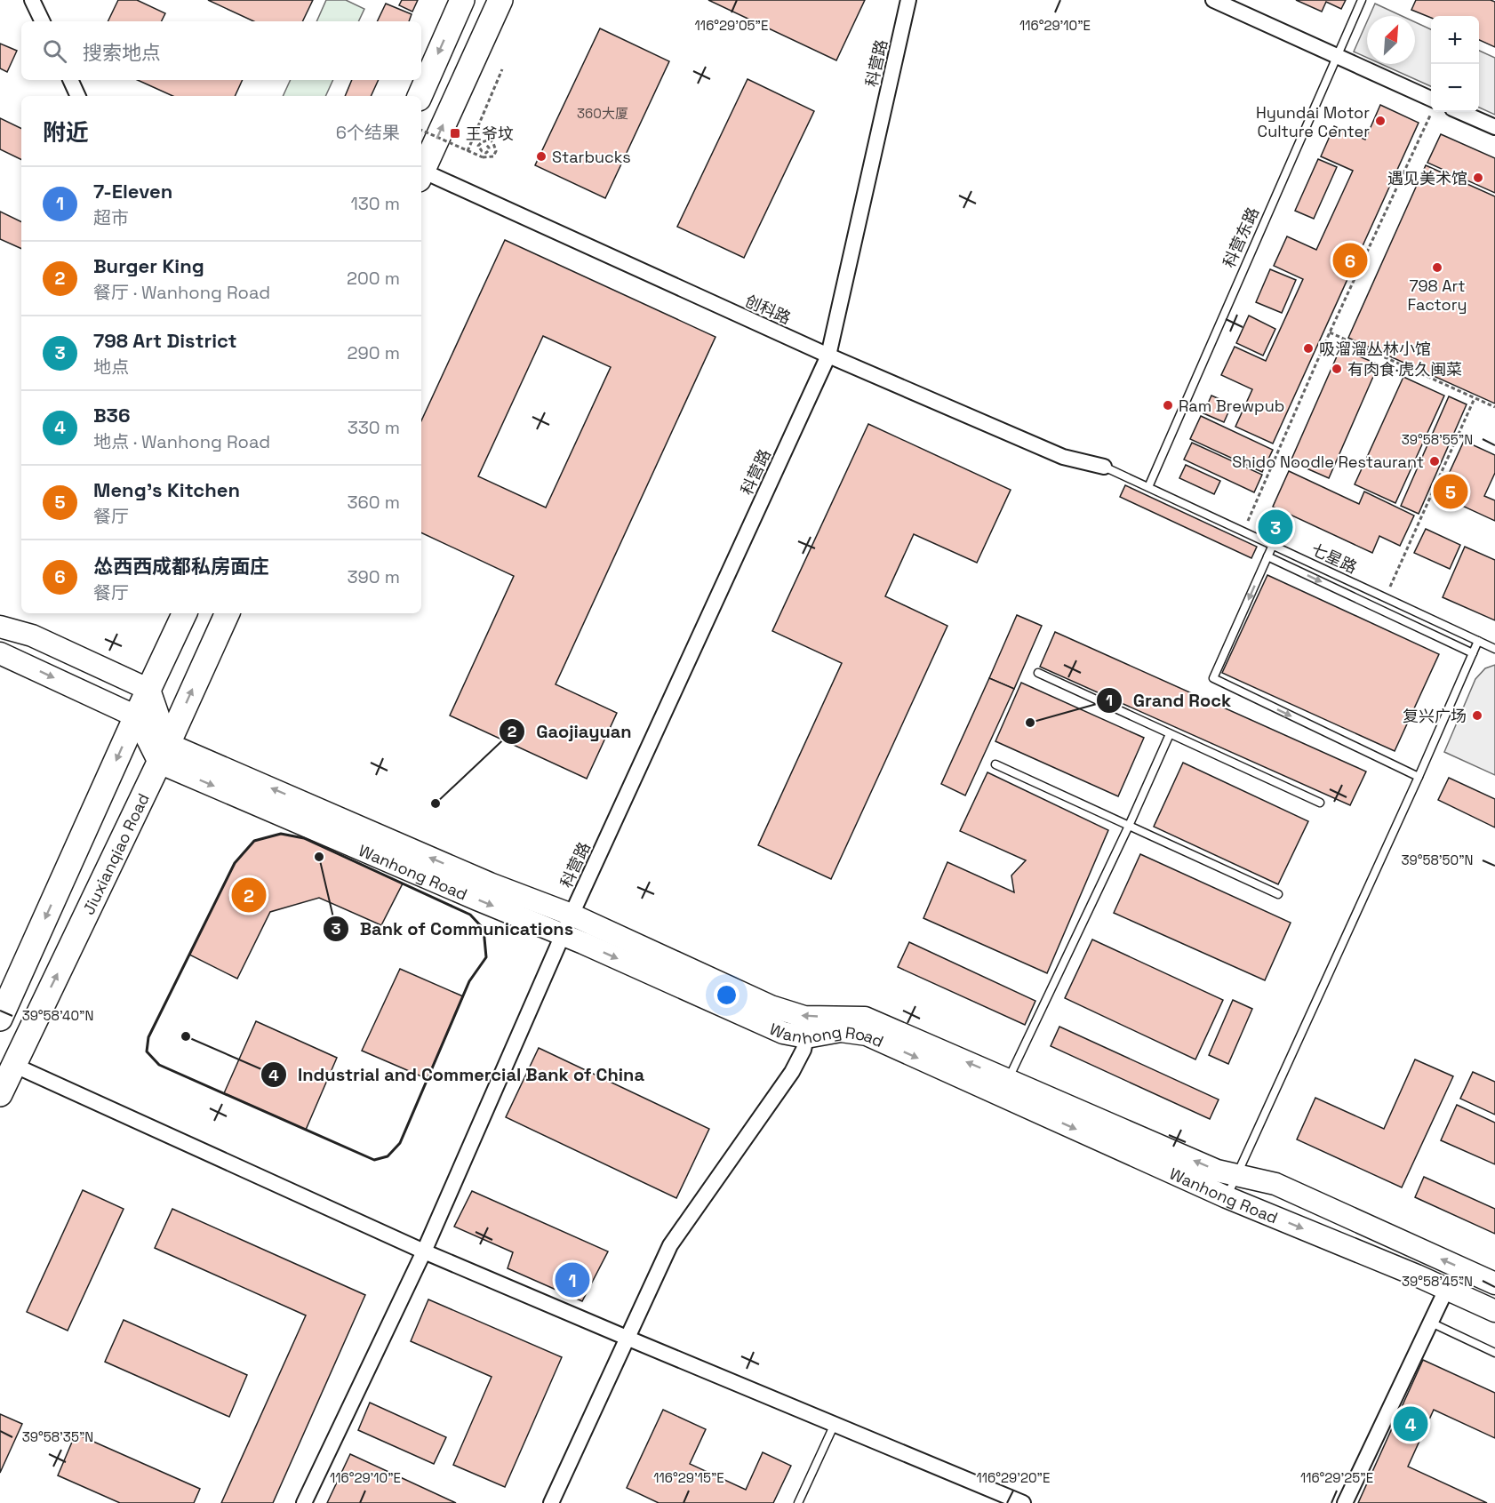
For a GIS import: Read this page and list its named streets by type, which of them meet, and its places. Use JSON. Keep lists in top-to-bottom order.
{
  "streets": {
    "main road": ["Jiuxianqiao Road"],
    "street": ["科营路", "创科路", "Wanhong Road"],
    "lane": ["科营东路", "七星路"]
  },
  "crossings": [
    ["科营路", "创科路"],
    ["科营路", "Wanhong Road"],
    ["科营东路", "七星路"],
    ["创科路", "七星路"],
    ["Jiuxianqiao Road", "Wanhong Road"]
  ],
  "places": {
    "other": [
      "Hyundai Motor Culture Center",
      "Starbucks",
      "遇见美术馆",
      "798 Art Factory",
      "吸溜溜丛林小馆",
      "有肉食·虎久闽菜",
      "Ram Brewpub",
      "Shido Noodle Restaurant",
      "复兴广场",
      "Grand Rock",
      "Gaojiayuan",
      "Bank of Communications",
      "Industrial and Commercial Bank of China"
    ],
    "transit": ["王爷坟"]
  },
  "house_numbers": ["360大厦"],
  "north": "top right",
  "page": {
    "map_buttons": ["+", "−"],
    "search": "搜索地点",
    "heading": ["附近", "6个结果"],
    "list": [
      {
        "mark": "1",
        "name": "7-Eleven",
        "note": "超市",
        "value": "130 m"
      },
      {
        "mark": "2",
        "name": "Burger King",
        "note": "餐厅 · Wanhong Road",
        "value": "200 m"
      },
      {
        "mark": "3",
        "name": "798 Art District",
        "note": "地点",
        "value": "290 m"
      },
      {
        "mark": "4",
        "name": "B36",
        "note": "地点 · Wanhong Road",
        "value": "330 m"
      },
      {
        "mark": "5",
        "name": "Meng's Kitchen",
        "note": "餐厅",
        "value": "360 m"
      },
      {
        "mark": "6",
        "name": "怂西西成都私房面庄",
        "note": "餐厅",
        "value": "390 m"
      }
    ],
    "pins": [
      "6",
      "5",
      "3",
      "2",
      "1",
      "4"
    ]
  },
  "coordinates": [
    "116°29'05\"E",
    "116°29'10\"E",
    "39°58'55\"N",
    "39°58'50\"N",
    "39°58'40\"N",
    "39°58'45\"N",
    "39°58'35\"N",
    "116°29'15\"E",
    "116°29'20\"E",
    "116°29'25\"E"
  ]
}
